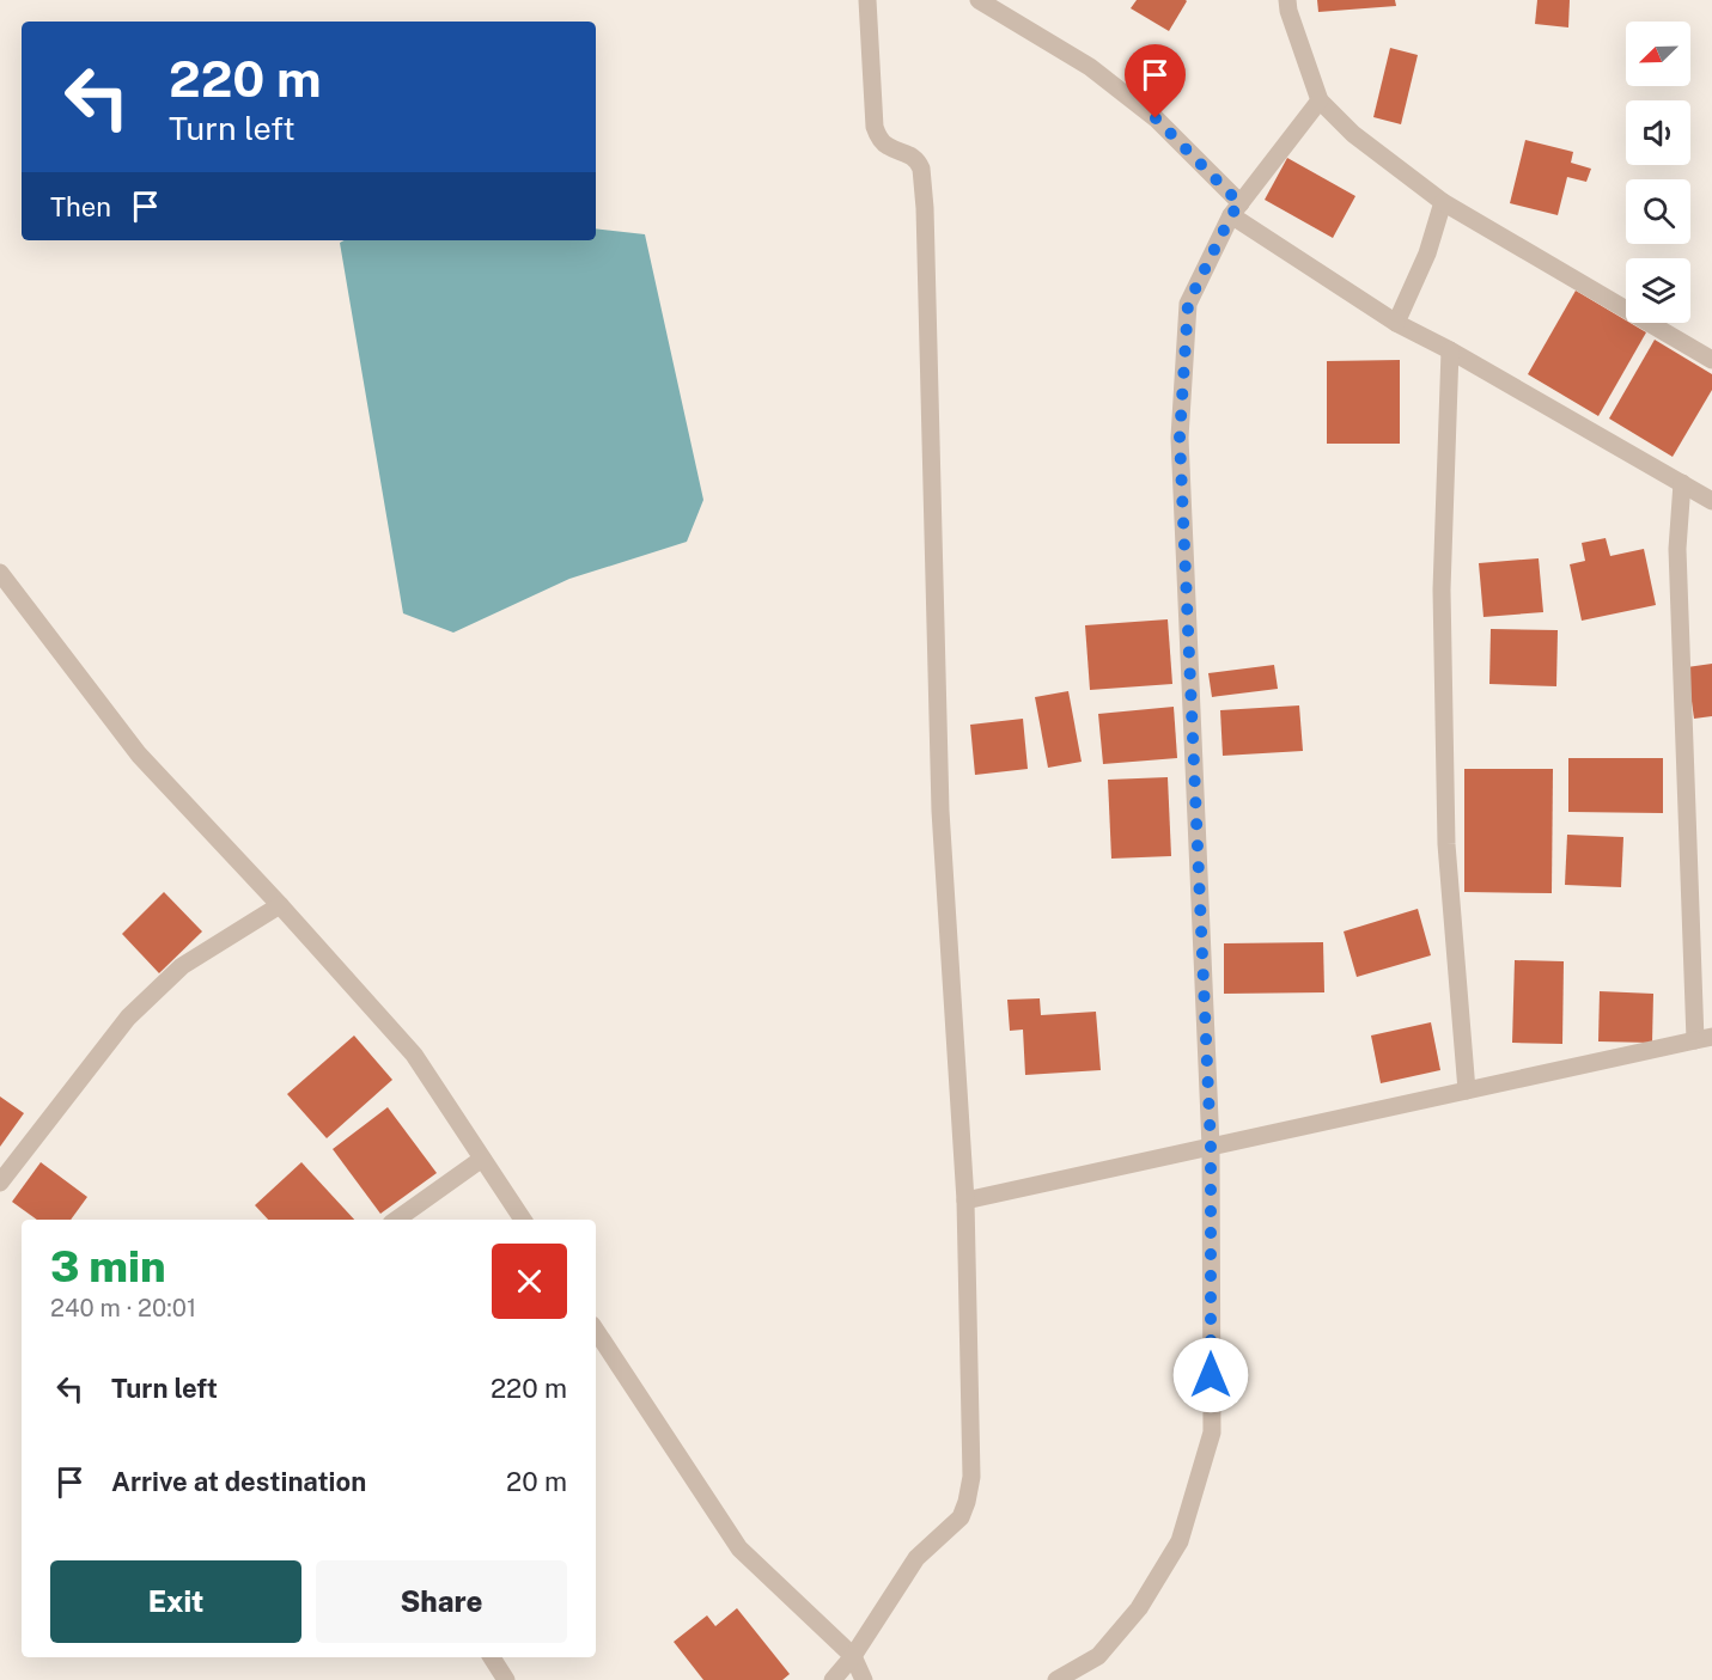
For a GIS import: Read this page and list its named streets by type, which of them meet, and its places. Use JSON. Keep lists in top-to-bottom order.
{
  "north": "bottom left",
  "page": {
    "turn": ["220 m", "Turn left"],
    "then": "Then",
    "heading": ["3 min", "240 m · 20:01"],
    "list": [
      {
        "name": "Turn left",
        "value": "220 m"
      },
      {
        "name": "Arrive at destination",
        "value": "20 m"
      }
    ],
    "buttons": ["Exit", "Share"]
  }
}
